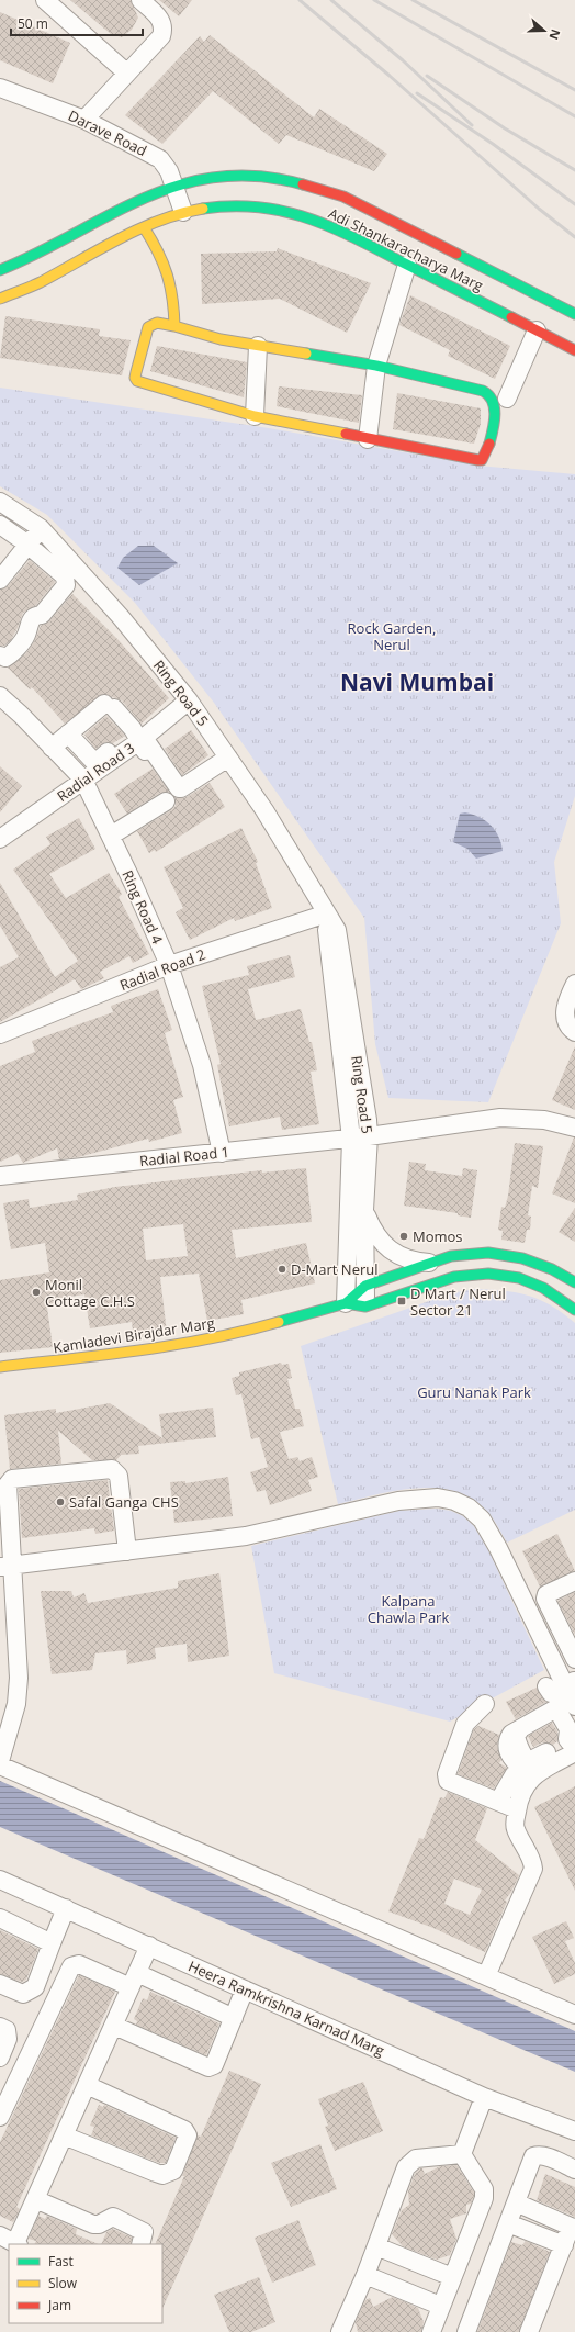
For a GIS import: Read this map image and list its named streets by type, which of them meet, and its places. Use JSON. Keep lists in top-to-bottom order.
{
  "streets": {
    "street": [
      "Darave Road",
      "Adi Shankaracharya Marg",
      "Ring Road 5",
      "Radial Road 3",
      "Ring Road 4",
      "Radial Road 2",
      "Radial Road 1",
      "Kamladevi Birajdar Marg",
      "Heera Ramkrishna Karnad Marg"
    ]
  },
  "crossings": [
    ["Darave Road", "Adi Shankaracharya Marg"],
    ["Ring Road 5", "Radial Road 3"],
    ["Ring Road 5", "Radial Road 2"],
    ["Ring Road 5", "Radial Road 1"],
    ["Ring Road 5", "Kamladevi Birajdar Marg"],
    ["Radial Road 3", "Ring Road 4"],
    ["Ring Road 4", "Radial Road 2"],
    ["Ring Road 4", "Radial Road 1"]
  ],
  "districts": ["Navi Mumbai"],
  "parks": ["Rock Garden, Nerul", "Guru Nanak Park", "Kalpana Chawla Park"],
  "places": {
    "other": [
      "Momos",
      "D-Mart Nerul",
      "Monil Cottage C.H.S",
      "Safal Ganga CHS"
    ],
    "transit": ["D Mart / Nerul Sector 21"]
  },
  "legend": ["Fast", "Slow", "Jam"],
  "scale_bar": "50 m",
  "north": "right"
}
